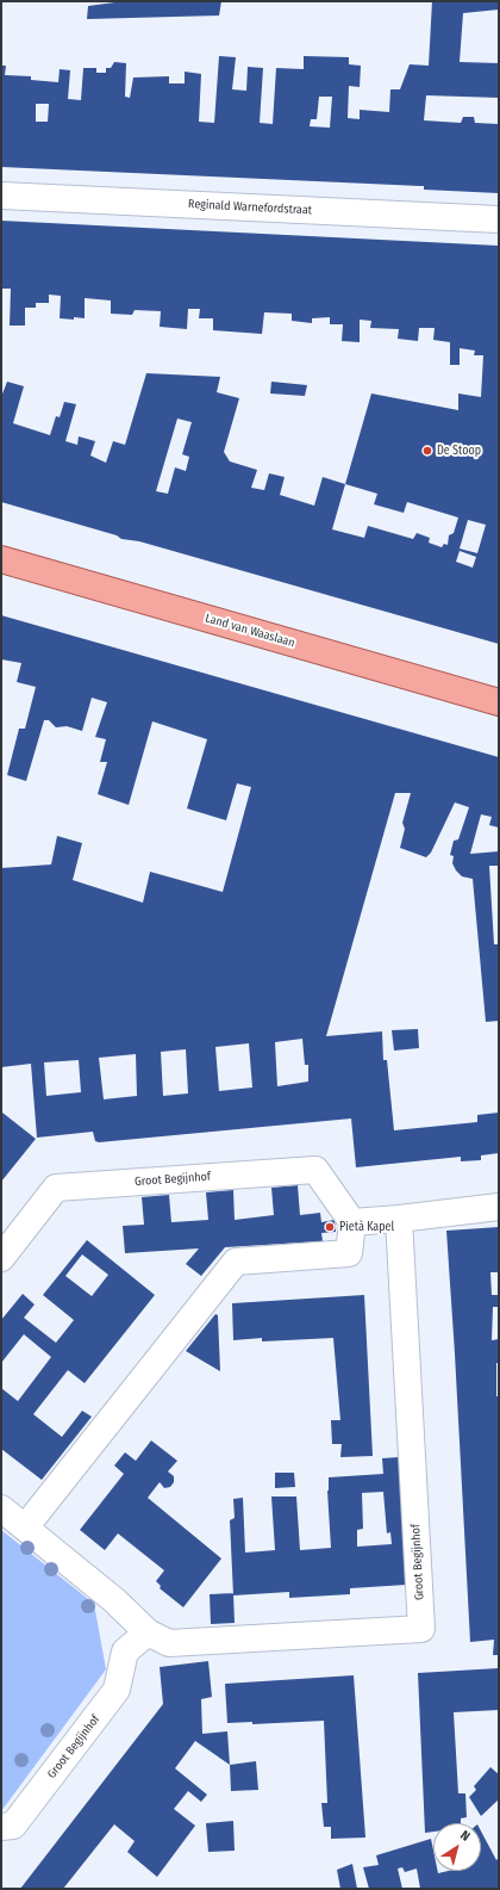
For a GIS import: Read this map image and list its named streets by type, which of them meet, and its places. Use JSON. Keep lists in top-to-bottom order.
{
  "streets": {
    "main road": ["Land van Waaslaan"],
    "street": ["Reginald Warnefordstraat", "Groot Begijnhof"]
  },
  "places": ["De Stoop", "Pietà Kapel"],
  "north": "top right"
}
